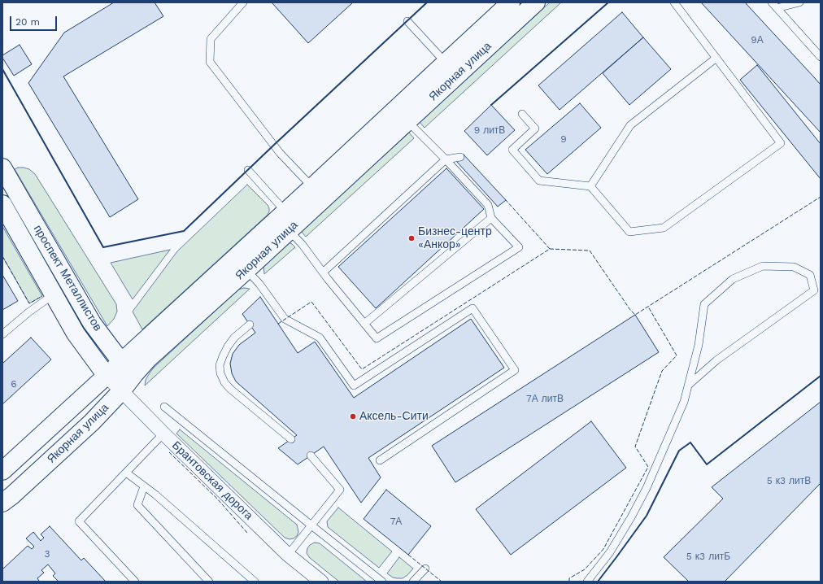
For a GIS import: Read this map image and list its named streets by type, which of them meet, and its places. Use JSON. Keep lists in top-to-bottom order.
{
  "streets": {
    "street": ["Якорная улица", "проспект Металлистов", "Брантовская дорога"]
  },
  "crossings": [
    ["Якорная улица", "проспект Металлистов"],
    ["Якорная улица", "Брантовская дорога"],
    ["проспект Металлистов", "Брантовская дорога"]
  ],
  "places": ["Бизнес-центр «Анкор»", "Аксель-Сити"],
  "house_numbers": [
    "9А",
    "9 литВ",
    "9",
    "6",
    "7А литВ",
    "5 к3 литВ",
    "7А",
    "3",
    "5 к3 литБ"
  ],
  "scale_bar": "20 m"
}
